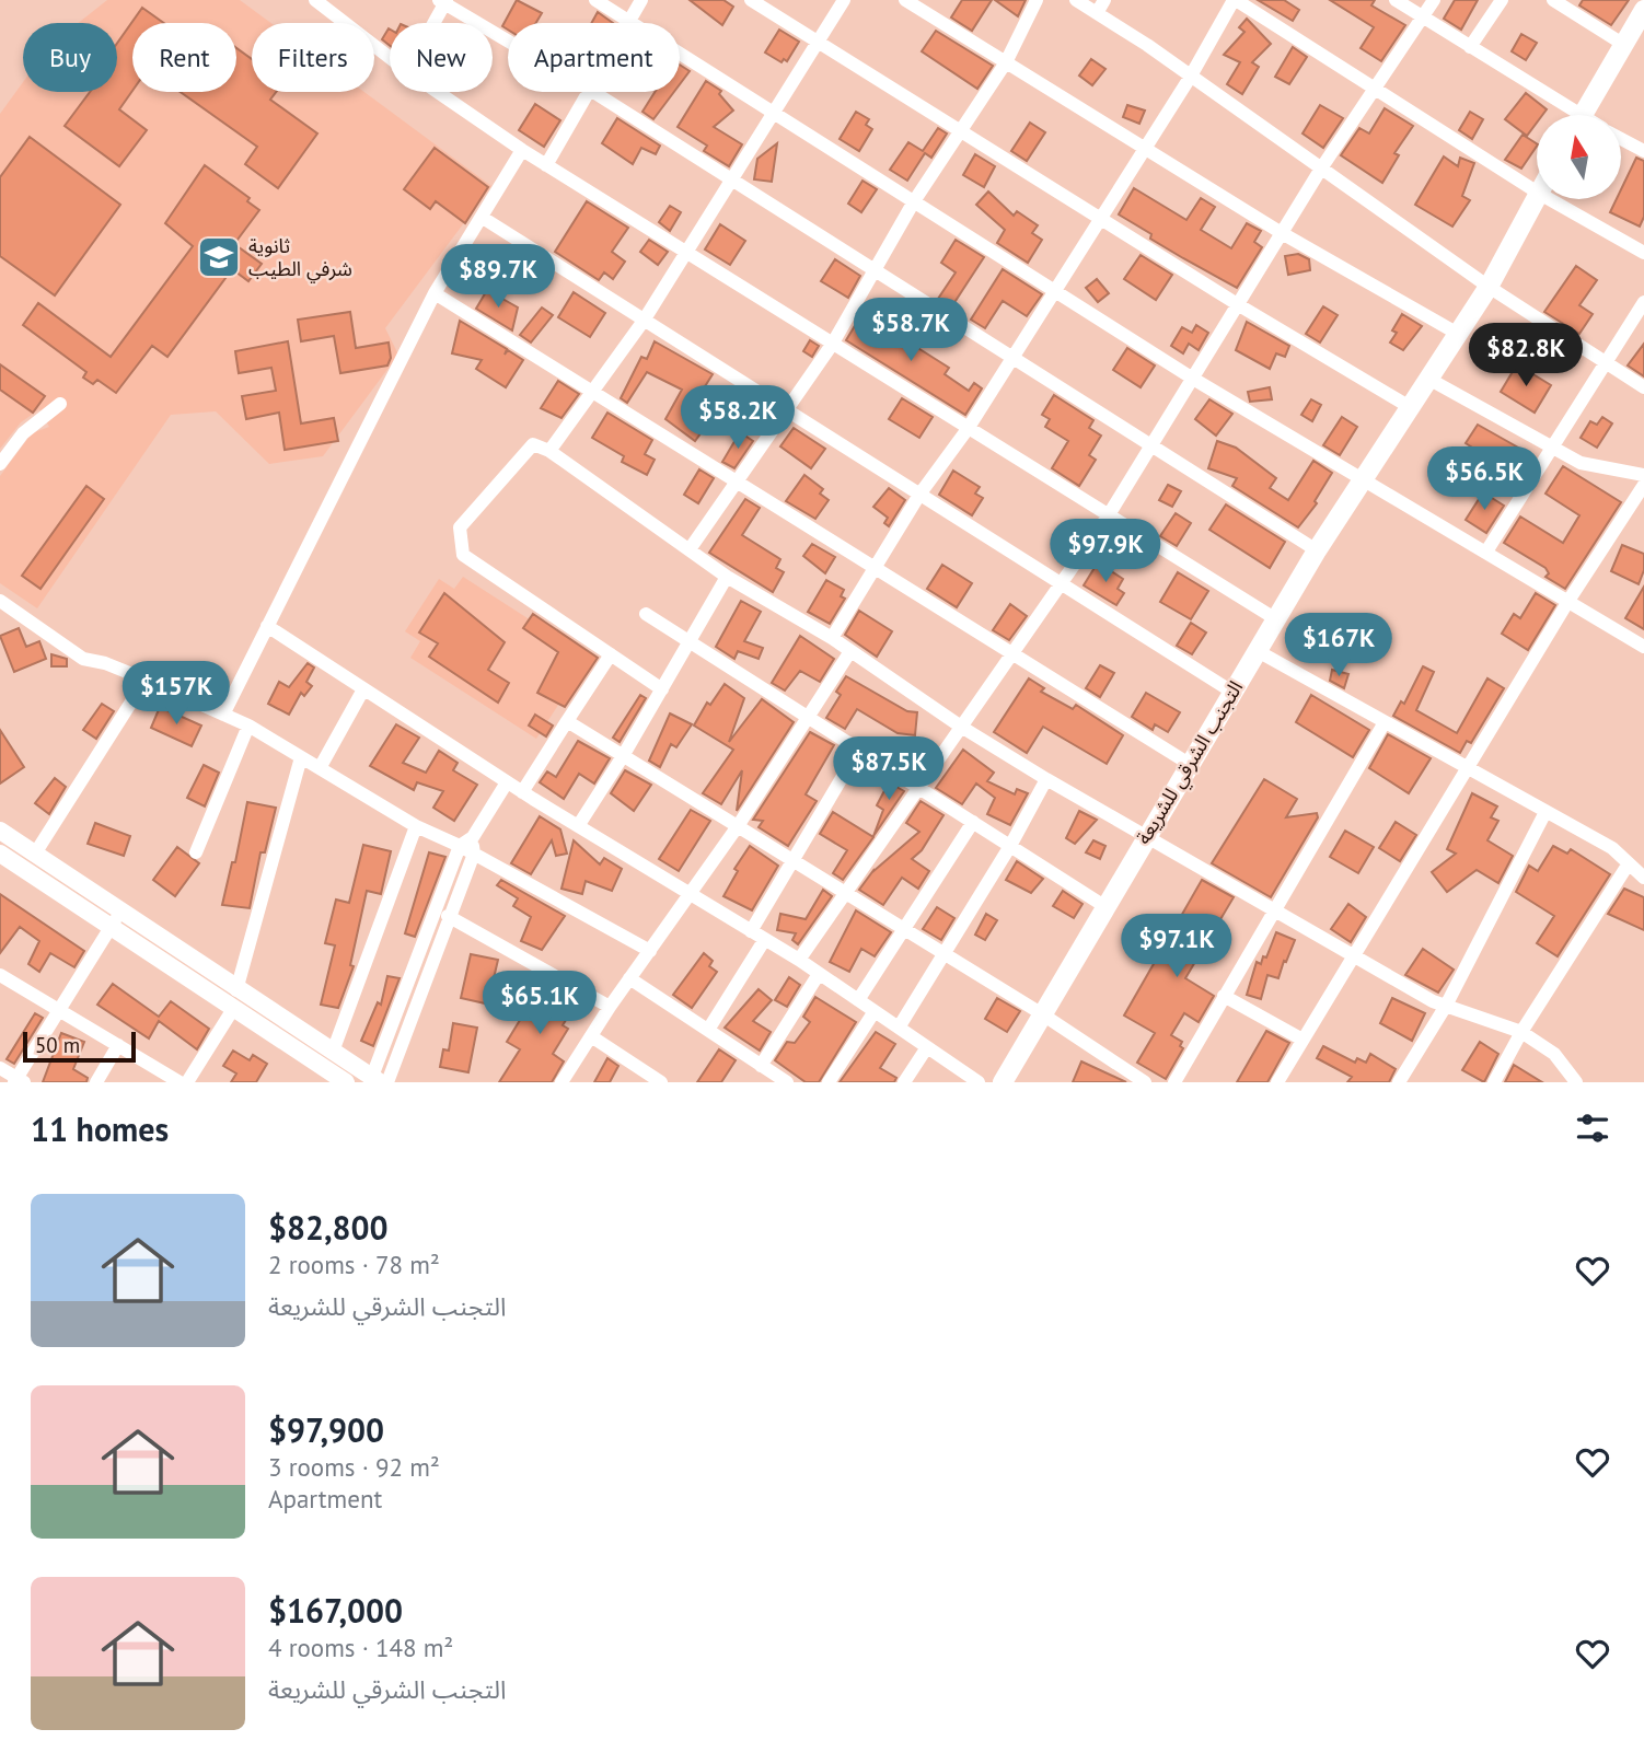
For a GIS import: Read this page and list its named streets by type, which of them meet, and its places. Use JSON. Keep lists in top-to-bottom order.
{
  "streets": {
    "main road": ["التجنب الشرقي للشريعة"]
  },
  "places": {
    "school or university": ["ثانوية شرفي الطيب"]
  },
  "scale_bar": "50 m",
  "north": "top",
  "page": {
    "chip": [
      "Buy",
      "Rent",
      "Filters",
      "New",
      "Apartment"
    ],
    "price": [
      "$89.7K",
      "$58.7K",
      "$82.8K",
      "$58.2K",
      "$56.5K",
      "$97.9K",
      "$167K",
      "$157K",
      "$87.5K",
      "$97.1K",
      "$65.1K"
    ],
    "scale": "50 m",
    "heading": "11 homes",
    "list": [
      {
        "name": "$82,800",
        "note": "2 rooms · 78 m² · التجنب الشرقي للشريعة"
      },
      {
        "name": "$97,900",
        "note": "3 rooms · 92 m² · Apartment"
      },
      {
        "name": "$167,000",
        "note": "4 rooms · 148 m² · التجنب الشرقي للشريعة"
      }
    ]
  }
}
